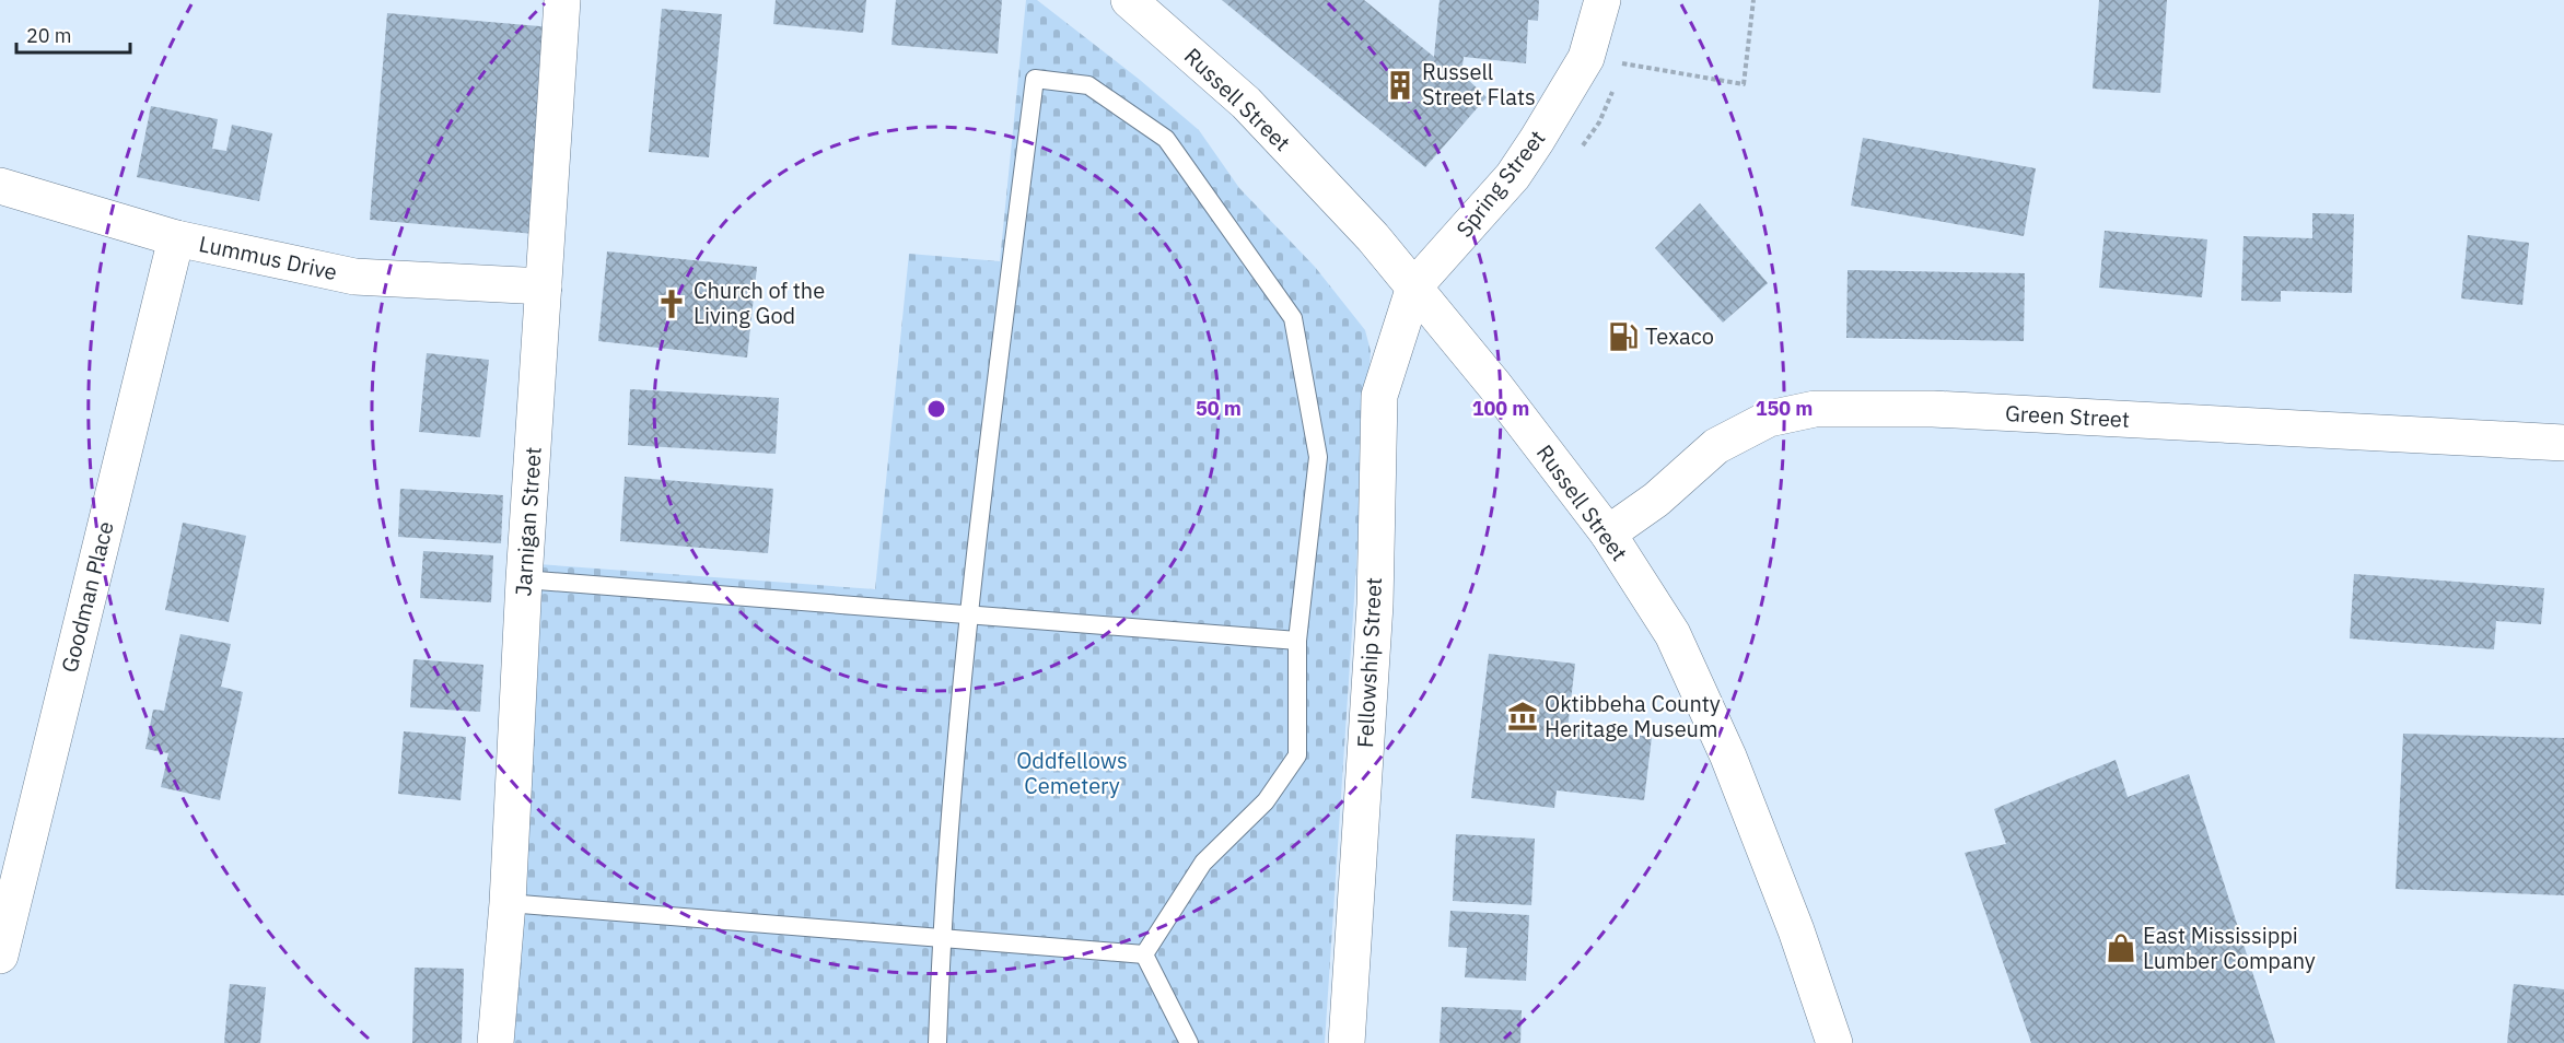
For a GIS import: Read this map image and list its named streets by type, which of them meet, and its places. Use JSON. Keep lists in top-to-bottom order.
{
  "streets": {
    "street": [
      "Russell Street",
      "Spring Street",
      "Lummus Drive",
      "Green Street",
      "Jarnigan Street",
      "Goodman Place",
      "Fellowship Street"
    ]
  },
  "crossings": [
    ["Russell Street", "Spring Street"],
    ["Russell Street", "Green Street"],
    ["Russell Street", "Fellowship Street"],
    ["Spring Street", "Fellowship Street"],
    ["Lummus Drive", "Jarnigan Street"],
    ["Lummus Drive", "Goodman Place"]
  ],
  "parks": ["Oddfellows Cemetery"],
  "places": {
    "building": ["Russell Street Flats"],
    "church": ["Church of the Living God"],
    "fuel station": ["Texaco"],
    "museum": ["Oktibbeha County Heritage Museum"],
    "shop": ["East Mississippi Lumber Company"]
  },
  "scale_bar": "20 m",
  "rings": ["50 m", "100 m", "150 m"]
}
